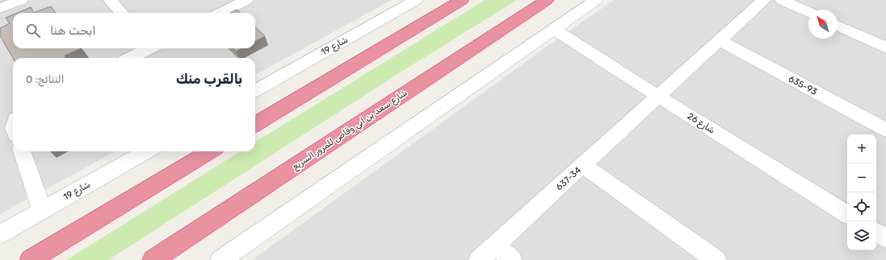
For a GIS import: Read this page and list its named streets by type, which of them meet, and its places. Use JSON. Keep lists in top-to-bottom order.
{
  "streets": {
    "highway": ["شارع سعد بن ابي وقاص للمرور السريع"],
    "street": [
      "شارع 19",
      "635-93",
      "شارع 26",
      "637-34"
    ]
  },
  "crossings": [
    ["635-93", "637-34"],
    ["شارع 26", "637-34"]
  ],
  "north": "top left",
  "page": {
    "search": "ابحث هنا",
    "heading": ["بالقرب منك", "النتائج: 0"],
    "map_buttons": ["+", "−"]
  }
}
